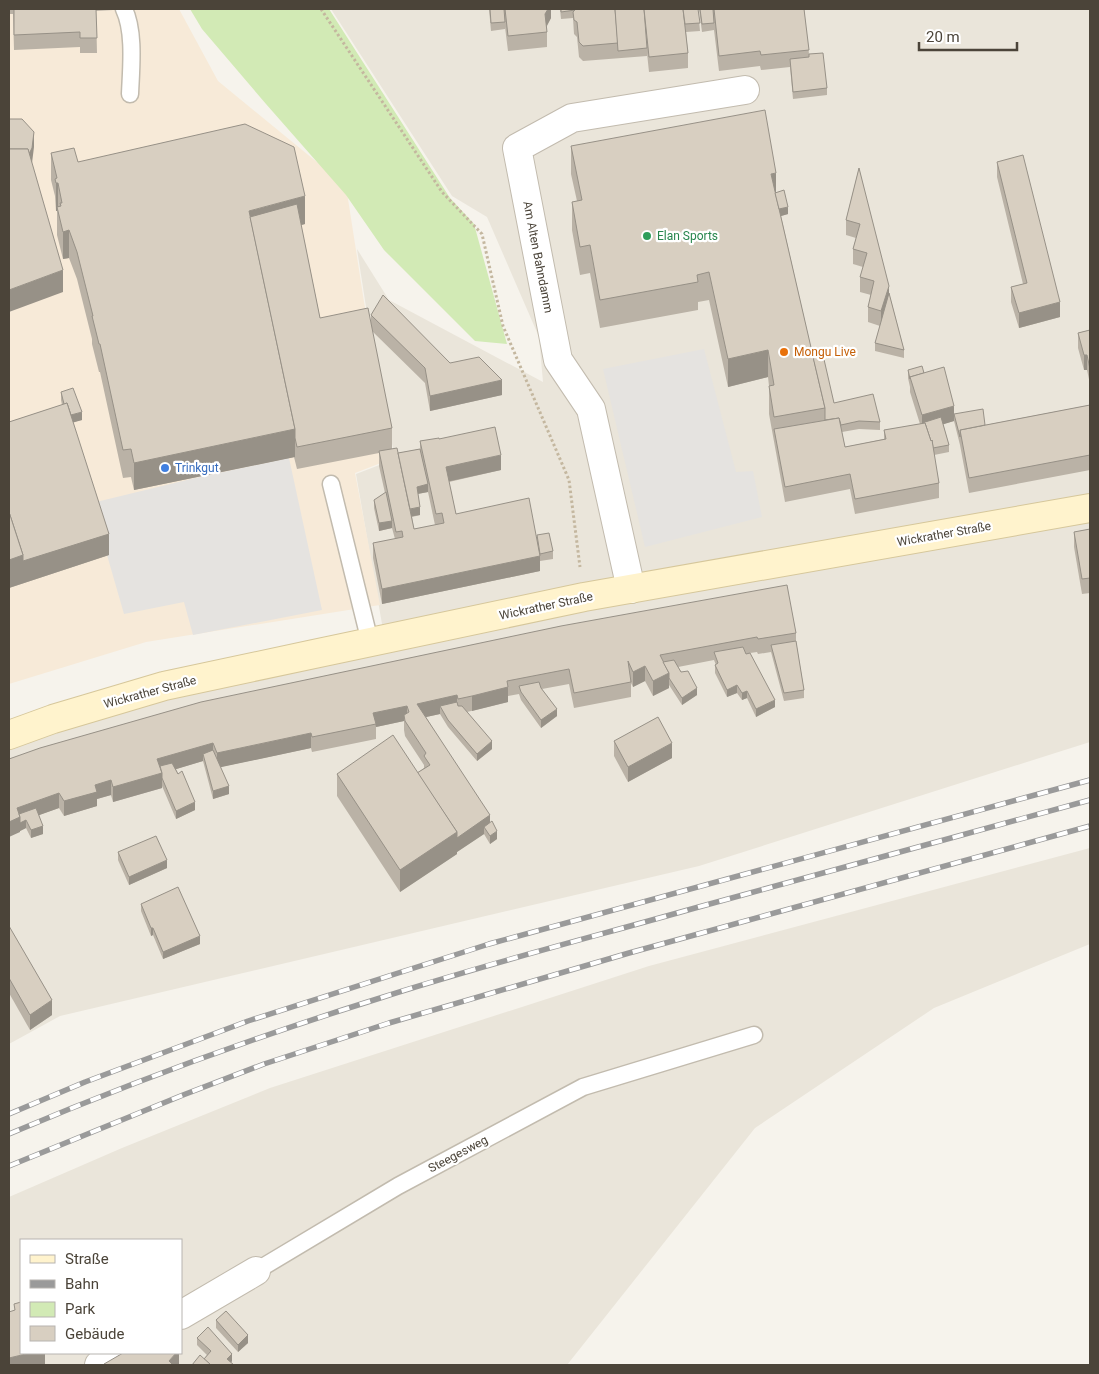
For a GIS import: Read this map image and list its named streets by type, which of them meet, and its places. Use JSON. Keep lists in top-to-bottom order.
{
  "streets": {
    "main road": ["Wickrather Straße"],
    "street": ["Am Alten Bahndamm", "Steegesweg"]
  },
  "crossings": [
    ["Am Alten Bahndamm", "Wickrather Straße"]
  ],
  "places": ["Elan Sports", "Mongu Live", "Trinkgut"],
  "legend": [
    "Straße",
    "Bahn",
    "Park",
    "Gebäude"
  ],
  "scale_bar": "20 m"
}
